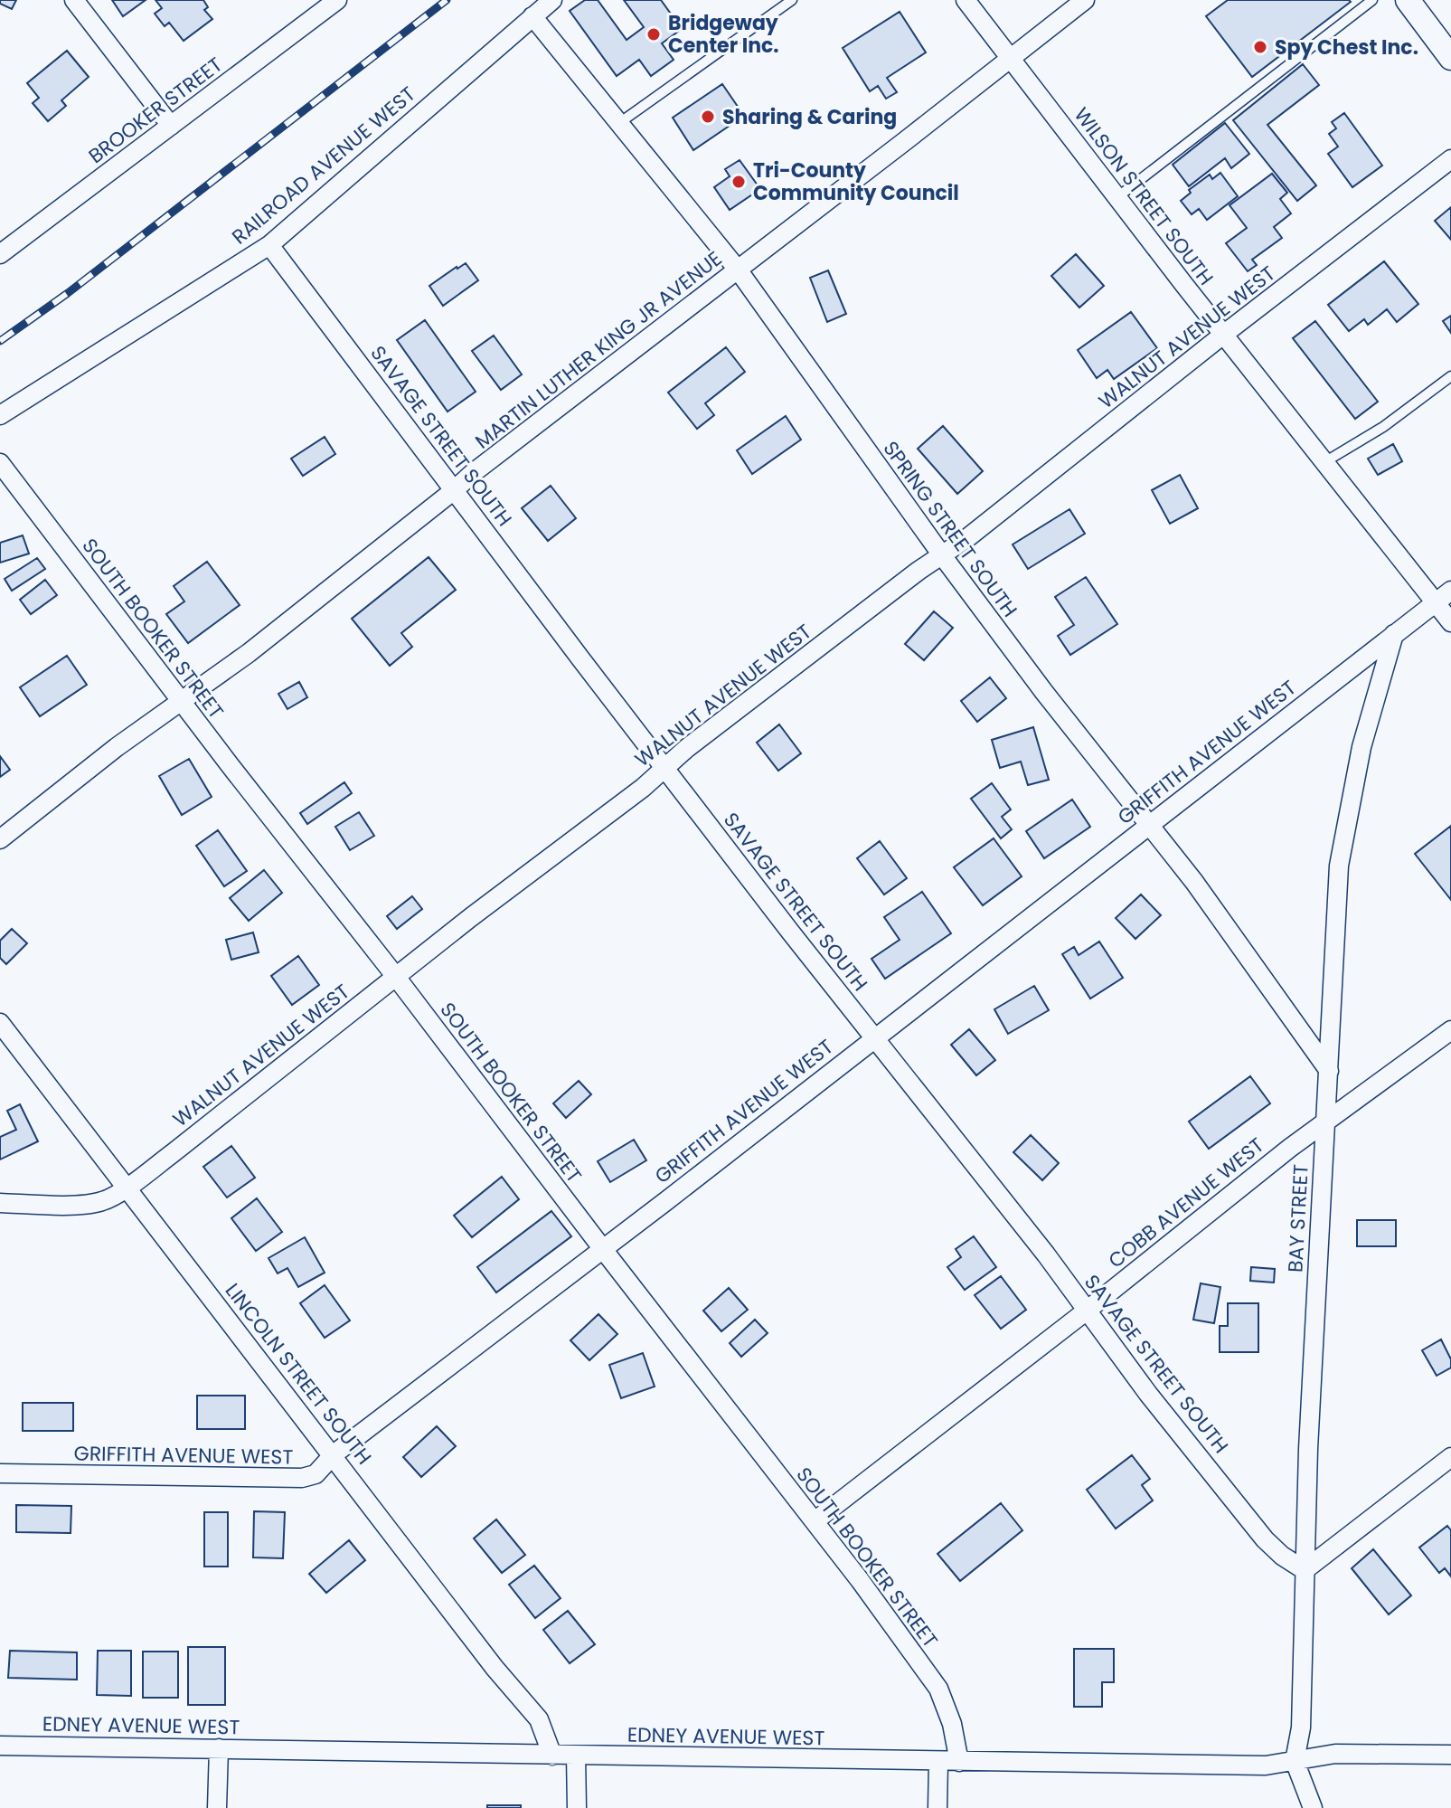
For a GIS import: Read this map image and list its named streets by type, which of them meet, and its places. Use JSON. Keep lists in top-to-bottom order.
{
  "streets": {
    "street": [
      "BROOKER STREET",
      "RAILROAD AVENUE WEST",
      "WILSON STREET SOUTH",
      "WALNUT AVENUE WEST",
      "MARTIN LUTHER KING JR AVENUE",
      "SAVAGE STREET SOUTH",
      "SPRING STREET SOUTH",
      "SOUTH BOOKER STREET",
      "GRIFFITH AVENUE WEST",
      "COBB AVENUE WEST",
      "BAY STREET",
      "LINCOLN STREET SOUTH",
      "EDNEY AVENUE WEST"
    ]
  },
  "crossings": [
    ["RAILROAD AVENUE WEST", "SAVAGE STREET SOUTH"],
    ["RAILROAD AVENUE WEST", "SPRING STREET SOUTH"],
    ["WILSON STREET SOUTH", "WALNUT AVENUE WEST"],
    ["WILSON STREET SOUTH", "MARTIN LUTHER KING JR AVENUE"],
    ["WILSON STREET SOUTH", "GRIFFITH AVENUE WEST"],
    ["WALNUT AVENUE WEST", "SAVAGE STREET SOUTH"],
    ["WALNUT AVENUE WEST", "SPRING STREET SOUTH"],
    ["WALNUT AVENUE WEST", "SOUTH BOOKER STREET"],
    ["WALNUT AVENUE WEST", "LINCOLN STREET SOUTH"],
    ["MARTIN LUTHER KING JR AVENUE", "SAVAGE STREET SOUTH"],
    ["MARTIN LUTHER KING JR AVENUE", "SPRING STREET SOUTH"],
    ["MARTIN LUTHER KING JR AVENUE", "SOUTH BOOKER STREET"],
    ["SAVAGE STREET SOUTH", "GRIFFITH AVENUE WEST"],
    ["SAVAGE STREET SOUTH", "COBB AVENUE WEST"],
    ["SAVAGE STREET SOUTH", "BAY STREET"],
    ["SPRING STREET SOUTH", "GRIFFITH AVENUE WEST"],
    ["SPRING STREET SOUTH", "BAY STREET"],
    ["SOUTH BOOKER STREET", "GRIFFITH AVENUE WEST"],
    ["SOUTH BOOKER STREET", "COBB AVENUE WEST"],
    ["SOUTH BOOKER STREET", "EDNEY AVENUE WEST"],
    ["GRIFFITH AVENUE WEST", "BAY STREET"],
    ["GRIFFITH AVENUE WEST", "LINCOLN STREET SOUTH"],
    ["COBB AVENUE WEST", "BAY STREET"],
    ["BAY STREET", "EDNEY AVENUE WEST"],
    ["LINCOLN STREET SOUTH", "EDNEY AVENUE WEST"]
  ],
  "places": [
    "Bridgeway Center Inc.",
    "Spy Chest Inc.",
    "Sharing & Caring",
    "Tri-County Community Council"
  ]
}
